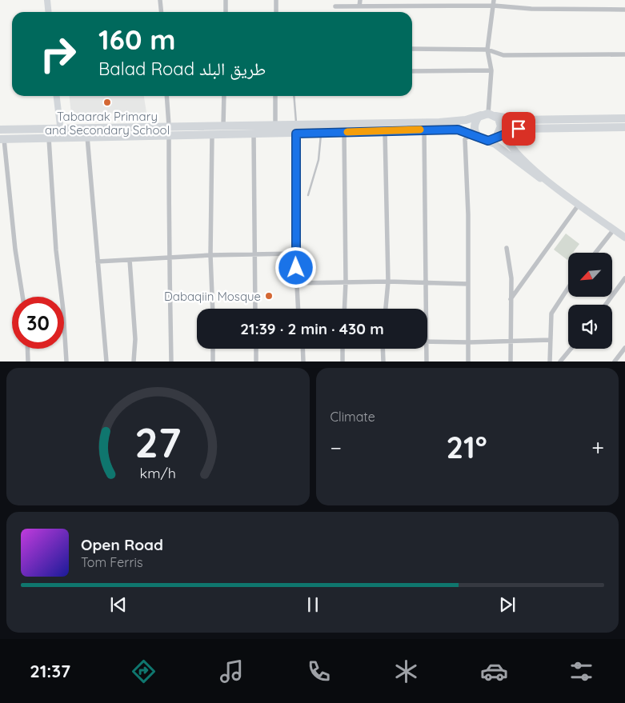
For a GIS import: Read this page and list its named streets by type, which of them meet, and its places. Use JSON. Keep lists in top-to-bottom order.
{
  "places": ["Tabaarak Primary and Secondary School", "Dabaqiin Mosque"],
  "north": "bottom left",
  "page": {
    "turn": ["160 m", "Balad Road طريق البلد"],
    "limit": "30",
    "trip": "21:39 · 2 min · 430 m",
    "tile": "Climate",
    "heat": ["−", "21°", "+"],
    "song": ["Open Road", "Tom Ferris"],
    "tabs": "21:37",
    "gauge": ["27", "km/h"]
  }
}
